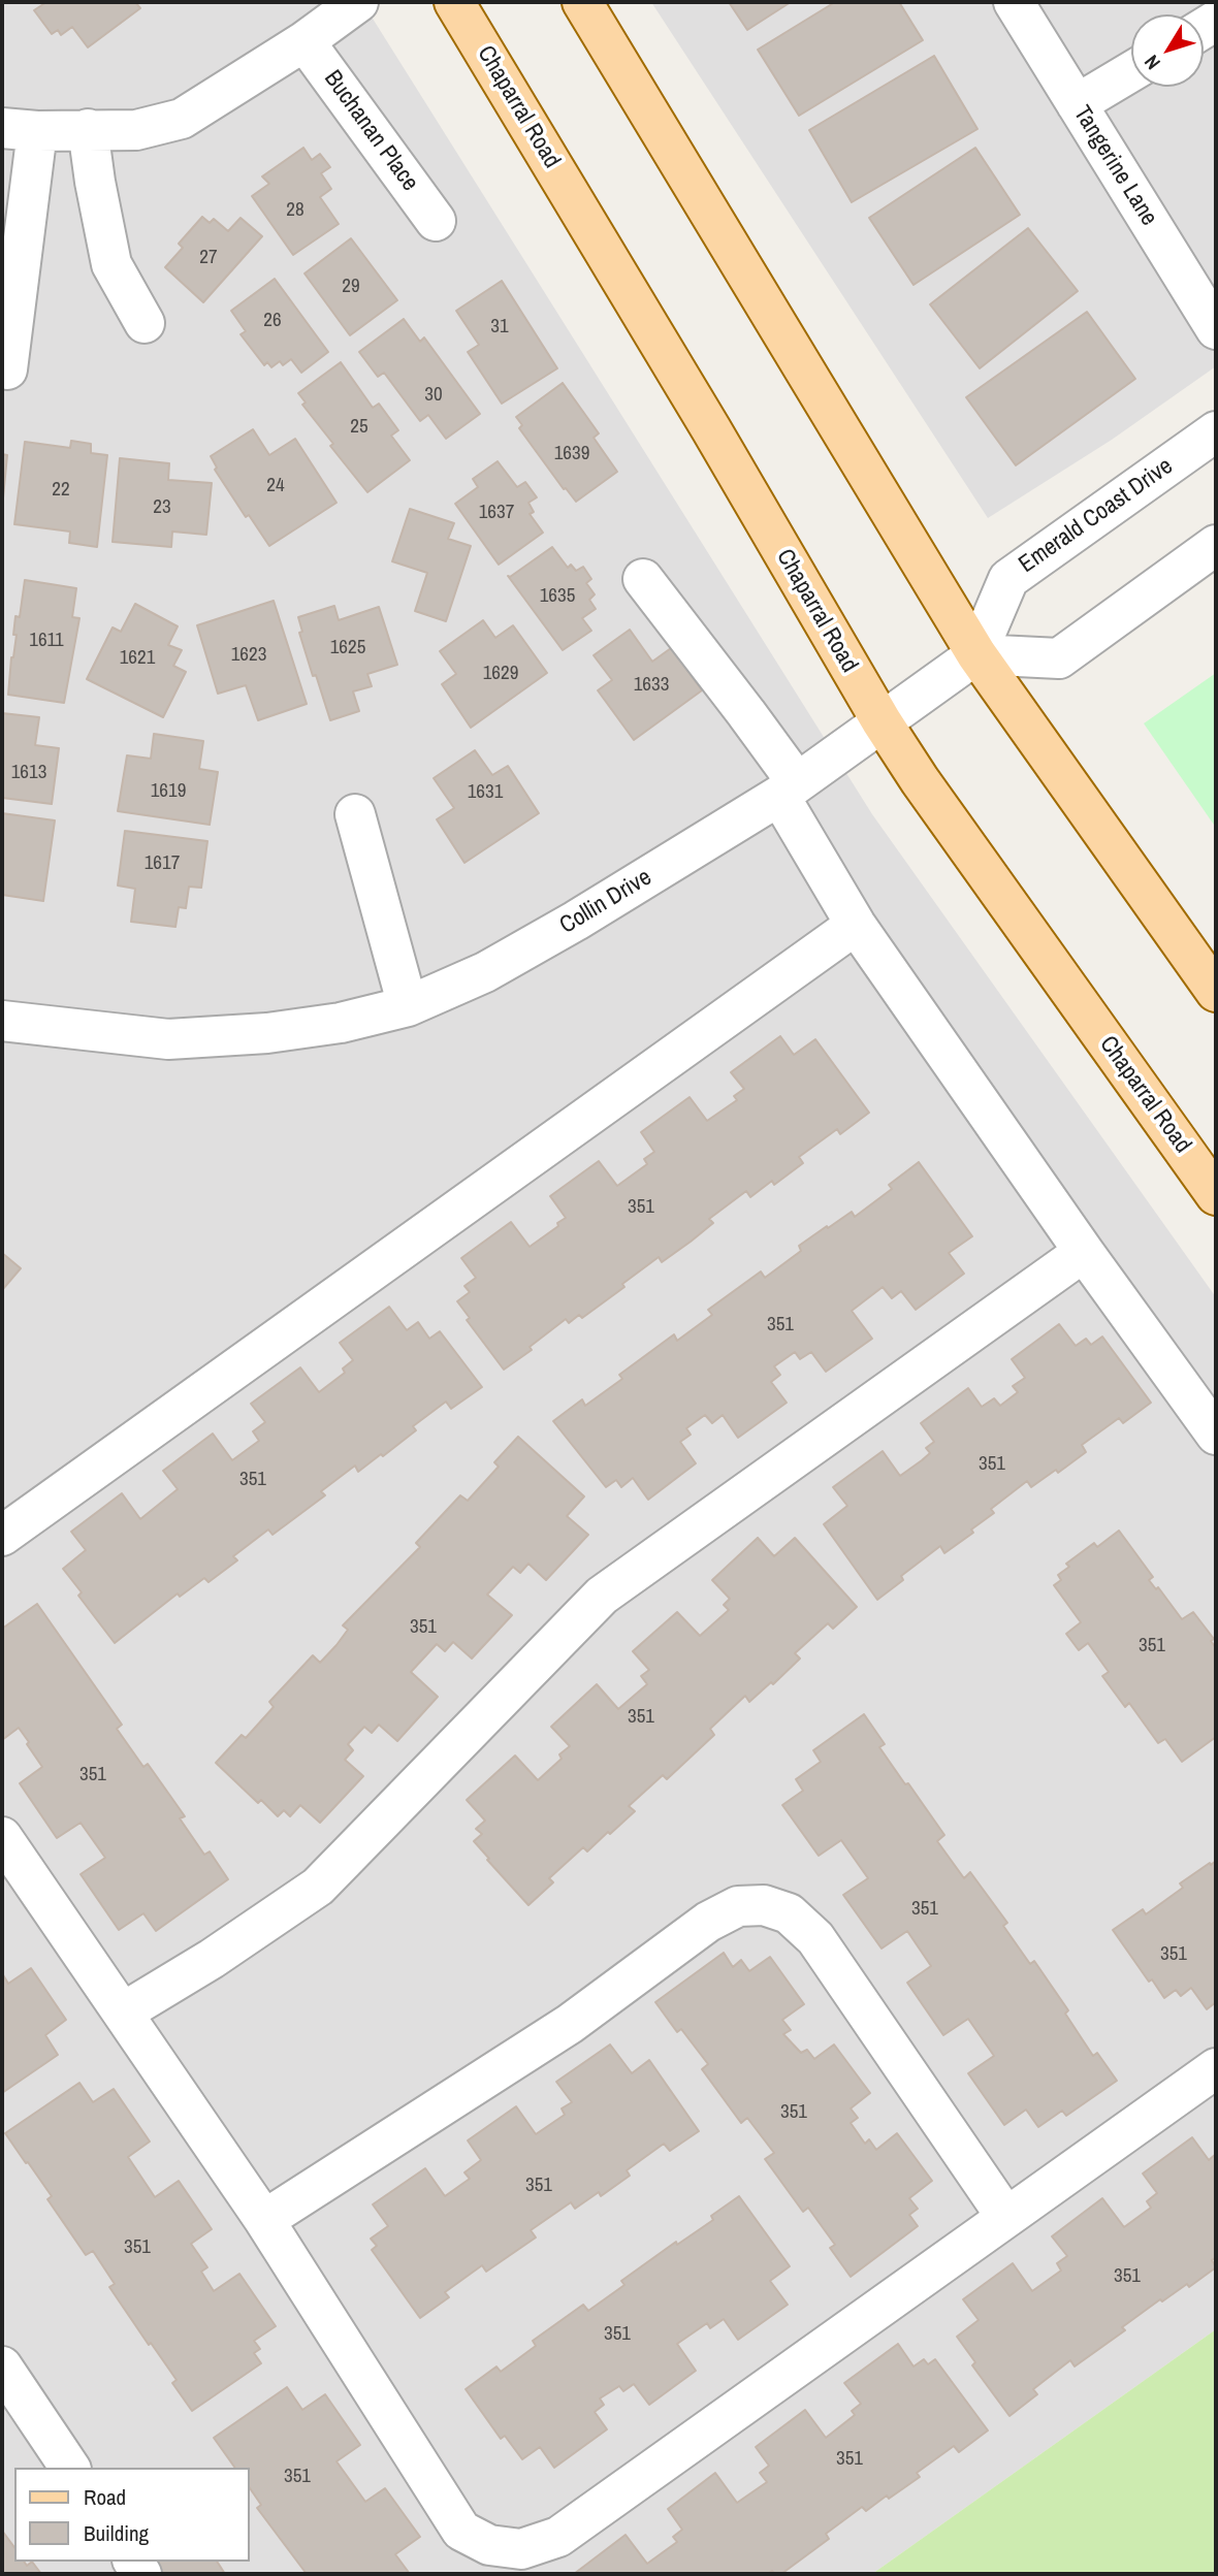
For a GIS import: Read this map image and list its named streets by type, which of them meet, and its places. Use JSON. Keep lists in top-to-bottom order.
{
  "streets": {
    "main road": ["Chaparral Road"],
    "street": [
      "Buchanan Place",
      "Tangerine Lane",
      "Emerald Coast Drive",
      "Collin Drive"
    ]
  },
  "crossings": [
    ["Chaparral Road", "Collin Drive"]
  ],
  "house_numbers": [
    "28",
    "27",
    "29",
    "26",
    "31",
    "30",
    "25",
    "1639",
    "24",
    "22",
    "23",
    "1637",
    "1635",
    "1611",
    "1625",
    "1623",
    "1621",
    "1629",
    "1633",
    "1613",
    "1619",
    "1631",
    "1617",
    "351",
    "351",
    "351",
    "351",
    "351",
    "351",
    "351",
    "351",
    "351",
    "351",
    "351",
    "351",
    "351",
    "351",
    "351",
    "351",
    "351"
  ],
  "legend": ["Road", "Building"],
  "north": "bottom left"
}
